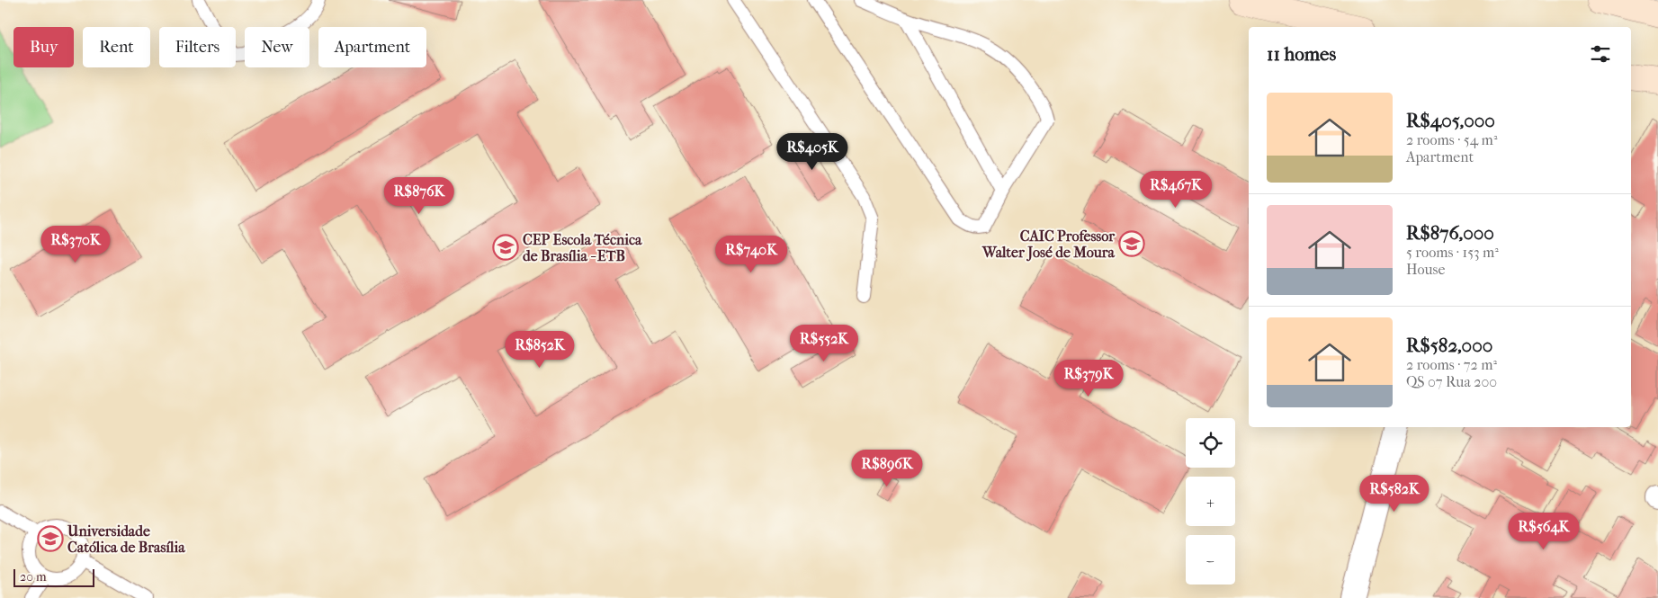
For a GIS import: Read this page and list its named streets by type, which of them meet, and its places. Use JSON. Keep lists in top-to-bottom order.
{
  "places": {
    "school or university": ["CAIC Professor Walter José de Moura", "CEP Escola Técnica de Brasília - ETB", "Universidade Católica de Brasília"]
  },
  "scale_bar": "20 m",
  "page": {
    "chip": [
      "Buy",
      "Rent",
      "Filters",
      "New",
      "Apartment"
    ],
    "heading": "11 homes",
    "list": [
      {
        "name": "R$405,000",
        "note": "2 rooms · 54 m² · Apartment"
      },
      {
        "name": "R$876,000",
        "note": "5 rooms · 153 m² · House"
      },
      {
        "name": "R$582,000",
        "note": "2 rooms · 72 m² · QS 07 Rua 200"
      }
    ],
    "price": [
      "R$405K",
      "R$467K",
      "R$876K",
      "R$370K",
      "R$740K",
      "R$552K",
      "R$852K",
      "R$379K",
      "R$896K",
      "R$582K",
      "R$564K"
    ],
    "map_buttons": ["+", "−"],
    "scale": "20 m"
  }
}
